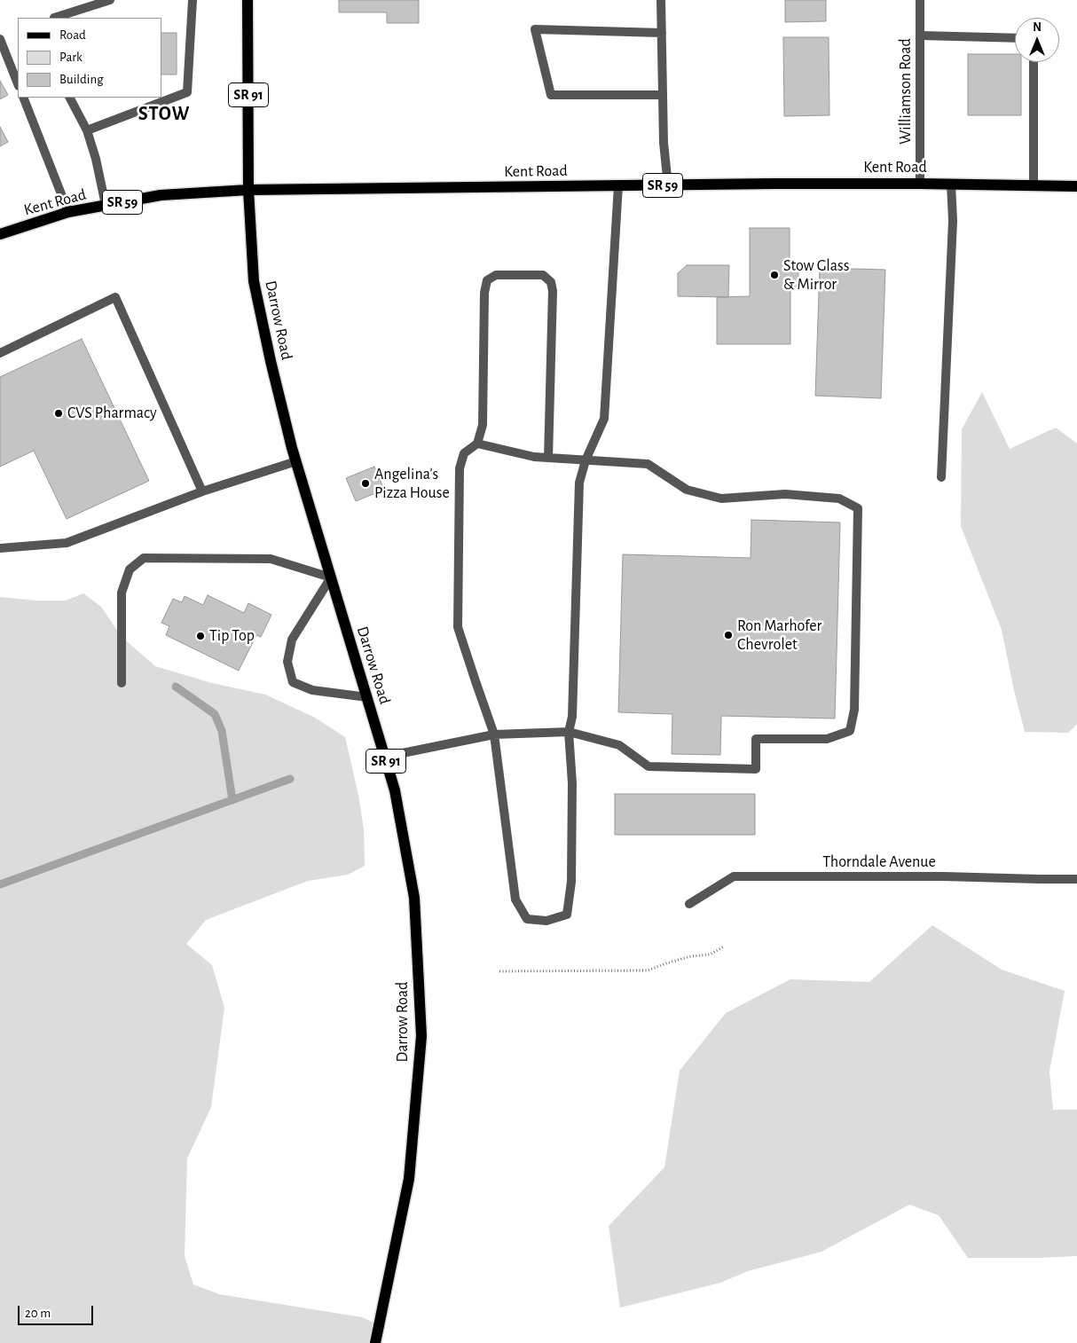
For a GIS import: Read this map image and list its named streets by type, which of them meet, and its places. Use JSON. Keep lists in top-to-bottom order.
{
  "streets": {
    "main road": [
      "SR 91",
      "Kent Road",
      "SR 59",
      "Darrow Road"
    ],
    "street": ["Williamson Road", "Thorndale Avenue"]
  },
  "crossings": [
    ["Williamson Road", "Kent Road"],
    ["Kent Road", "Darrow Road"]
  ],
  "districts": ["STOW"],
  "places": [
    "Stow Glass & Mirror",
    "CVS Pharmacy",
    "Angelina's Pizza House",
    "Ron Marhofer Chevrolet",
    "Tip Top"
  ],
  "legend": ["Road", "Park", "Building"],
  "scale_bar": "20 m",
  "north": "top"
}
